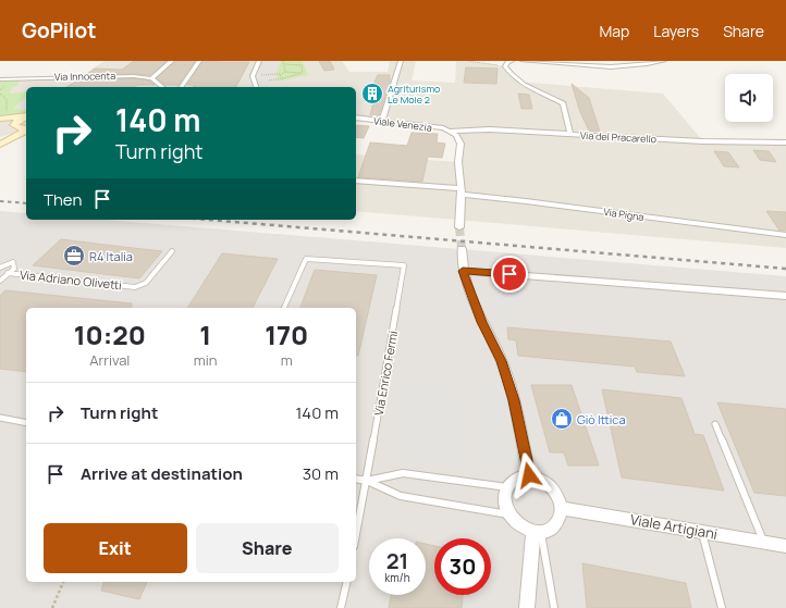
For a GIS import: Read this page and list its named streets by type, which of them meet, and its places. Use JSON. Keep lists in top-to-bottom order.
{
  "streets": {
    "street": [
      "Via Innocenta",
      "Viale Venezia",
      "Via del Pracarello",
      "Via Pigna",
      "Viale Artigiani"
    ],
    "lane": ["Via Adriano Olivetti", "Via Enrico Fermi"]
  },
  "crossings": [
    ["Viale Venezia", "Via del Pracarello"]
  ],
  "places": {
    "building": ["Agriturismo Le Moie 2"],
    "office": ["R4 Italia"],
    "shop": ["Giò Ittica"]
  },
  "page": {
    "header": "GoPilot",
    "nav": ["Map", "Layers", "Share"],
    "turn": ["140 m", "Turn right"],
    "then": "Then",
    "eta": [
      "10:20",
      "Arrival",
      "1",
      "min",
      "170",
      "m"
    ],
    "list": [
      {
        "name": "Turn right",
        "value": "140 m"
      },
      {
        "name": "Arrive at destination",
        "value": "30 m"
      }
    ],
    "buttons": ["Exit", "Share"],
    "speed": "21 km/h",
    "limit": "30"
  }
}
